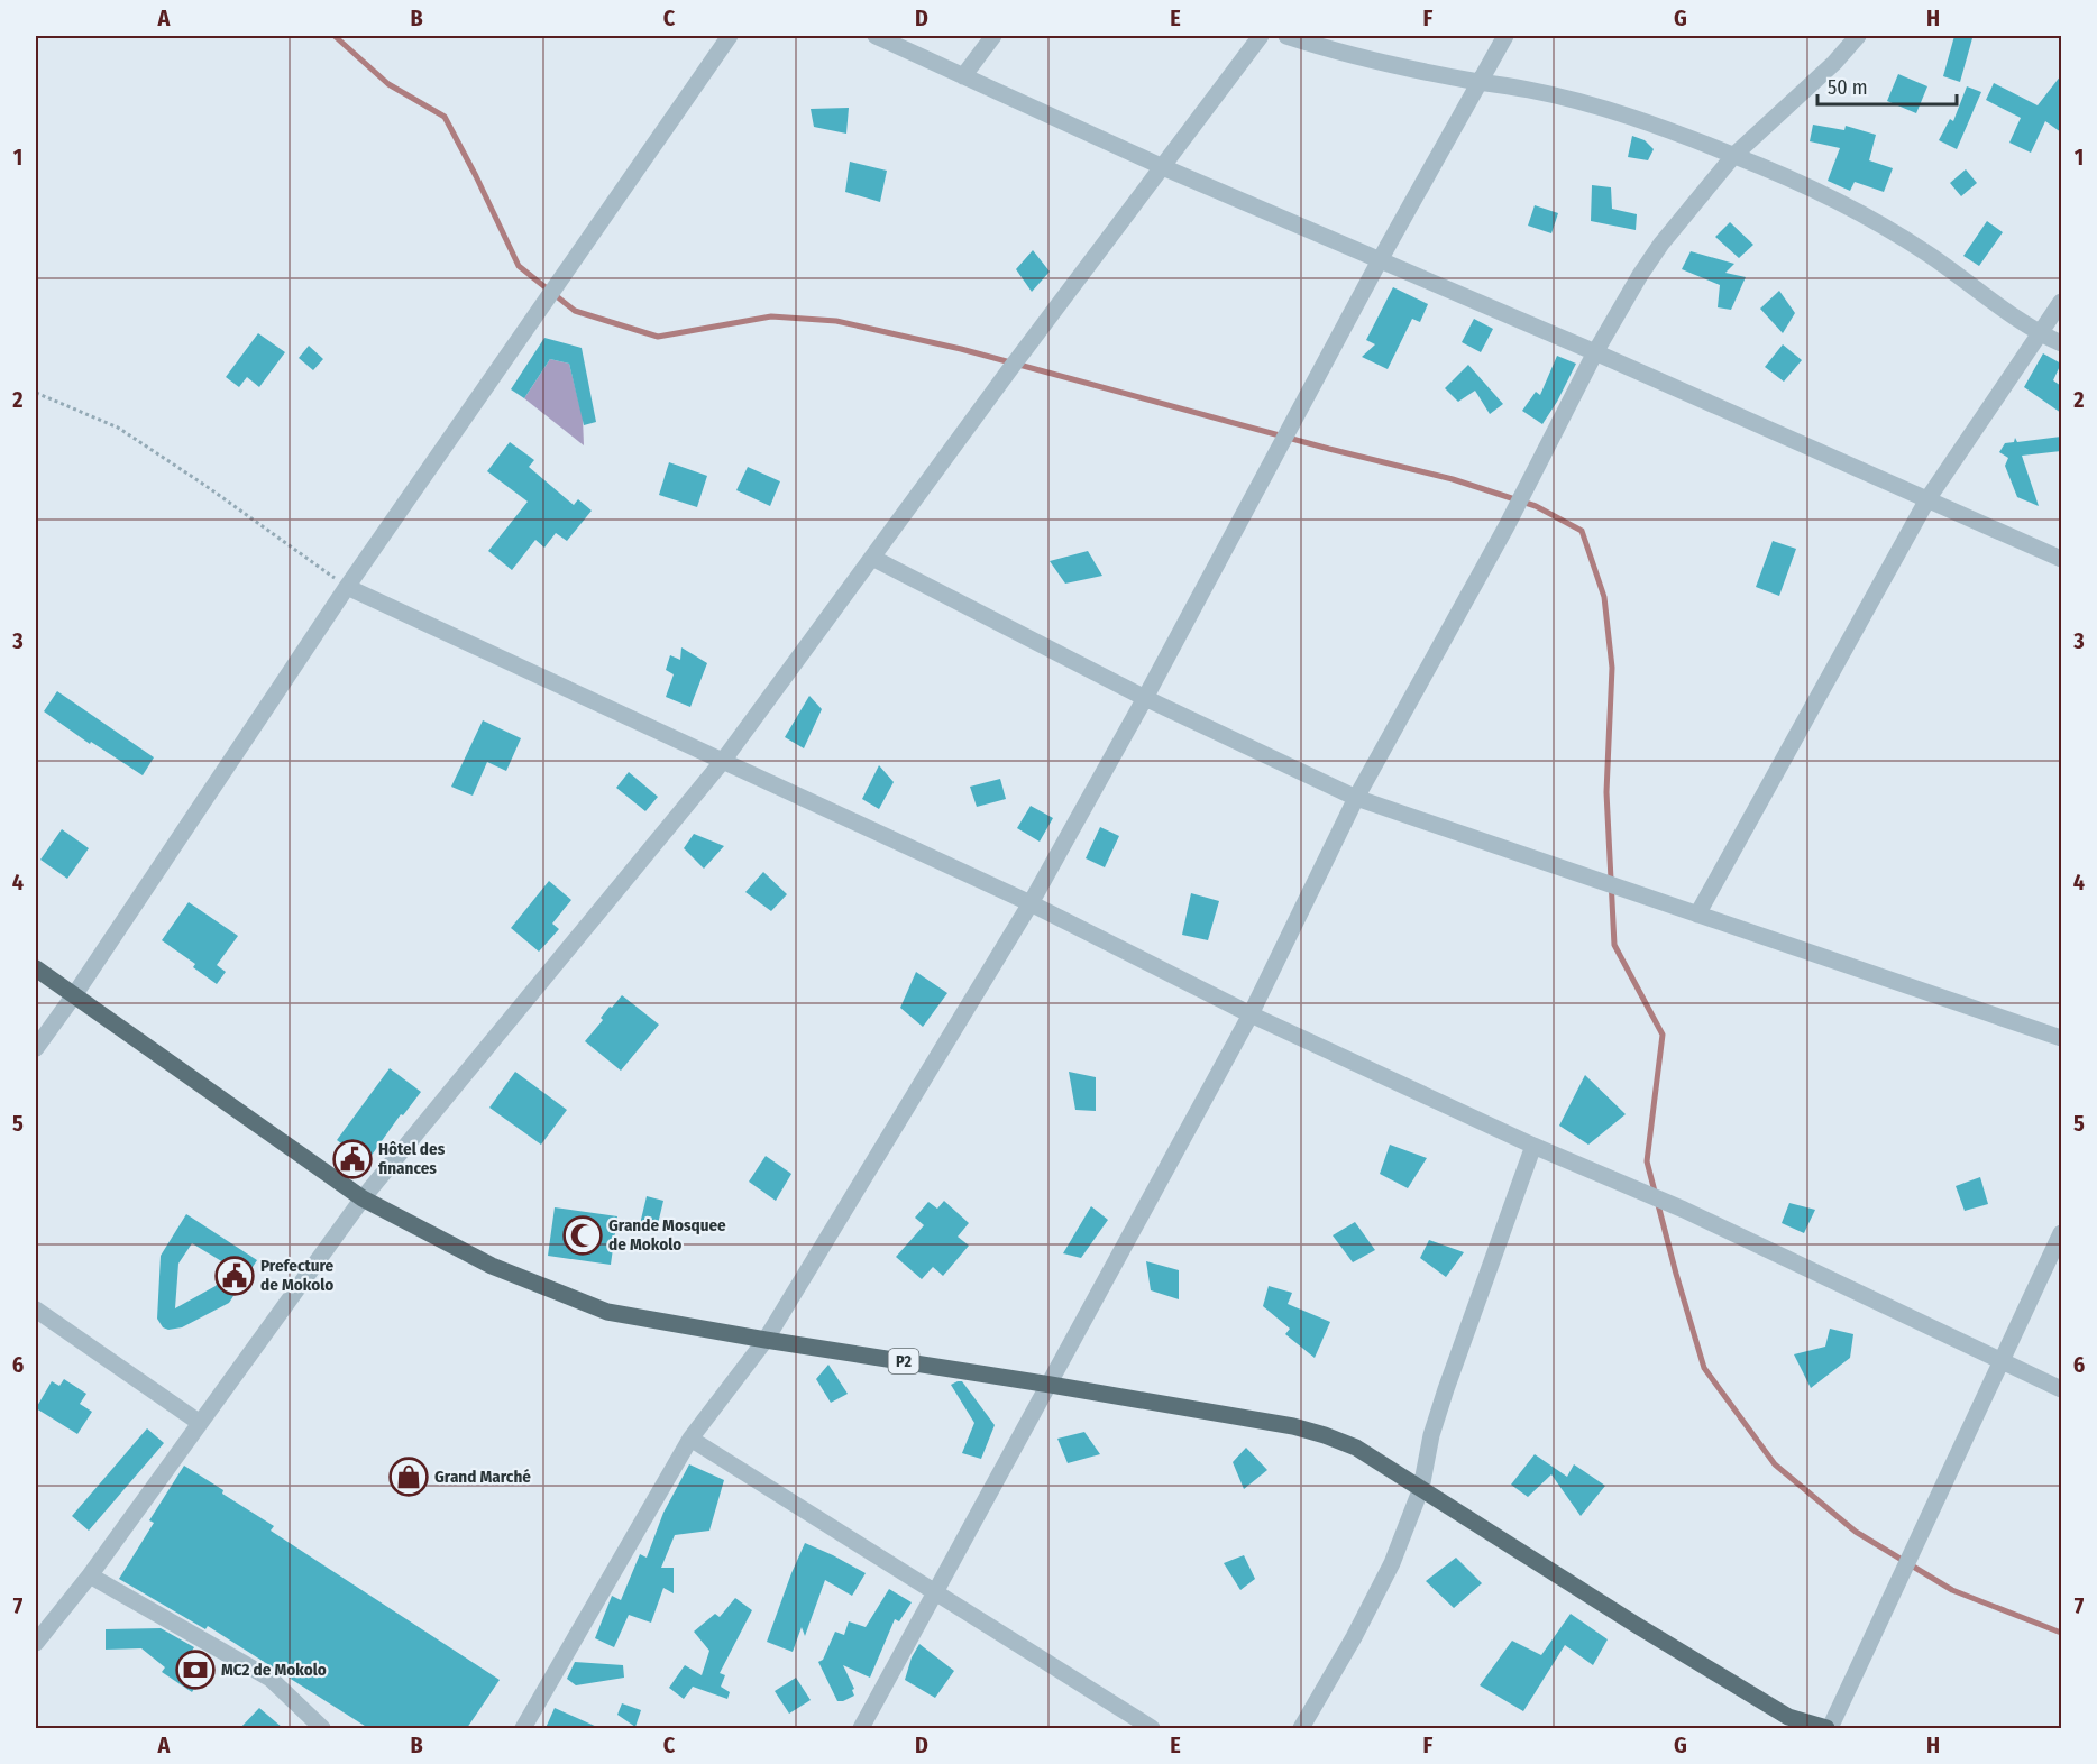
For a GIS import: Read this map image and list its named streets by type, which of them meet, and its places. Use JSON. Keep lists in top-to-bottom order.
{
  "streets": {
    "main road": ["P2"]
  },
  "places": {
    "public building": ["Hôtel des finances", "Prefecture de Mokolo"],
    "mosque": ["Grande Mosquee de Mokolo"],
    "shop": ["Grand Marché"],
    "bank": ["MC2 de Mokolo"]
  },
  "scale_bar": "50 m",
  "grid": {
    "columns": [
      "A",
      "B",
      "C",
      "D",
      "E",
      "F",
      "G",
      "H"
    ],
    "rows": [
      "1",
      "2",
      "3",
      "4",
      "5",
      "6",
      "7"
    ]
  }
}
